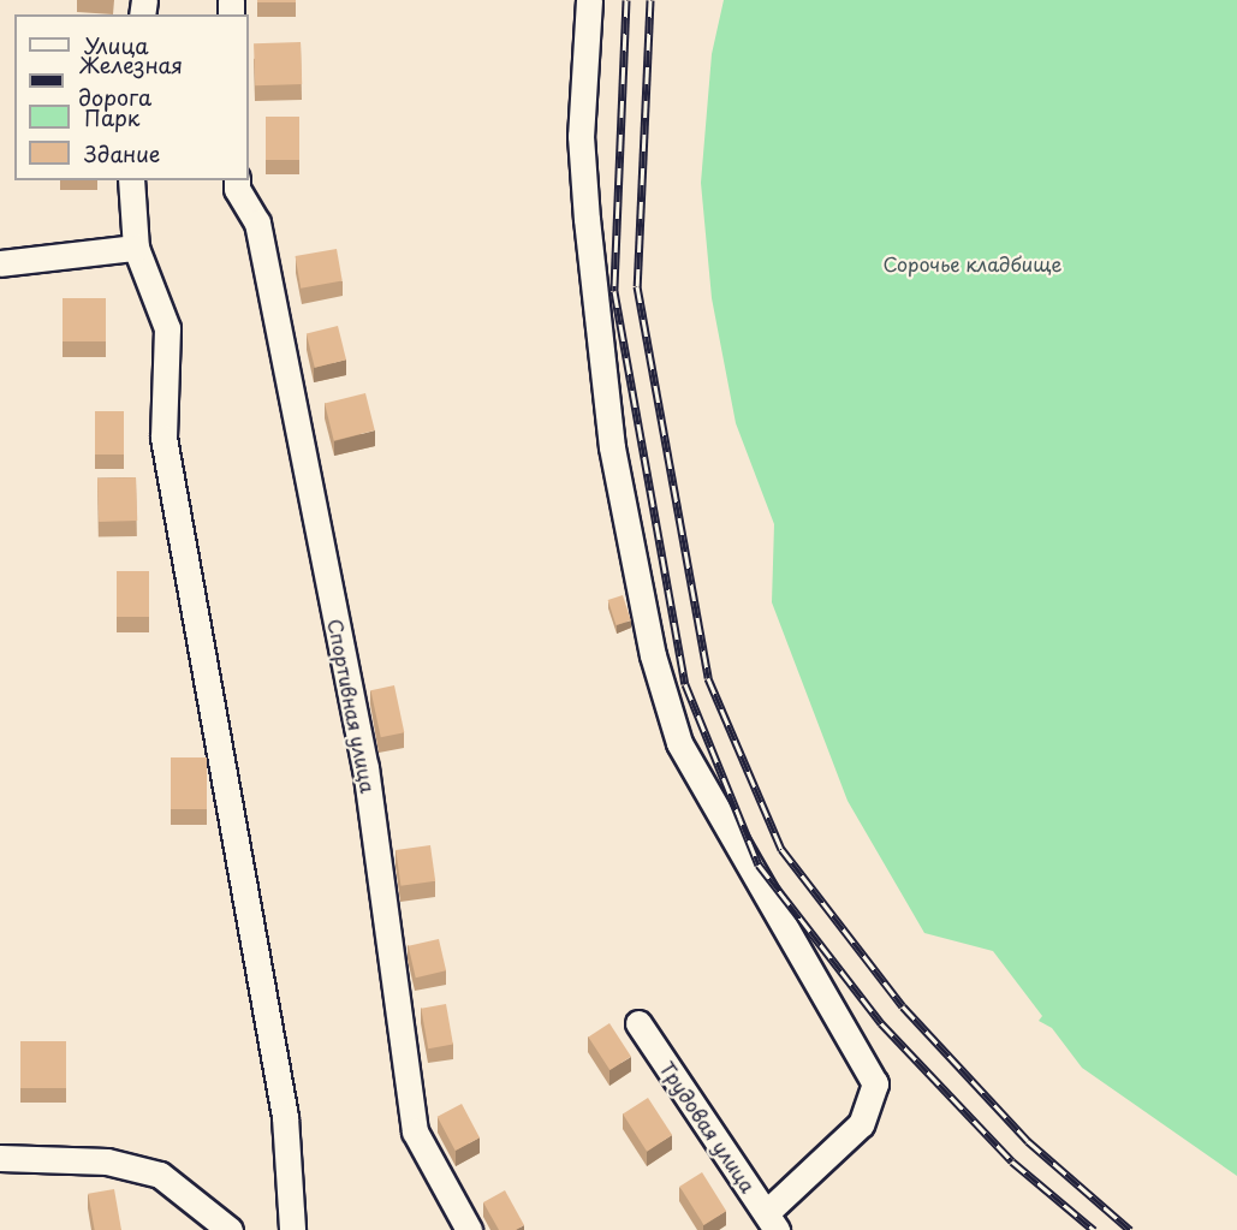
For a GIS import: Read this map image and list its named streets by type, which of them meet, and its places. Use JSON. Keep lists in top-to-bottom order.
{
  "streets": {
    "street": ["Спортивная улица", "Трудовая улица"]
  },
  "parks": ["Сорочье кладбище"],
  "legend": [
    "Улица",
    "Железная дорога",
    "Парк",
    "Здание"
  ]
}
